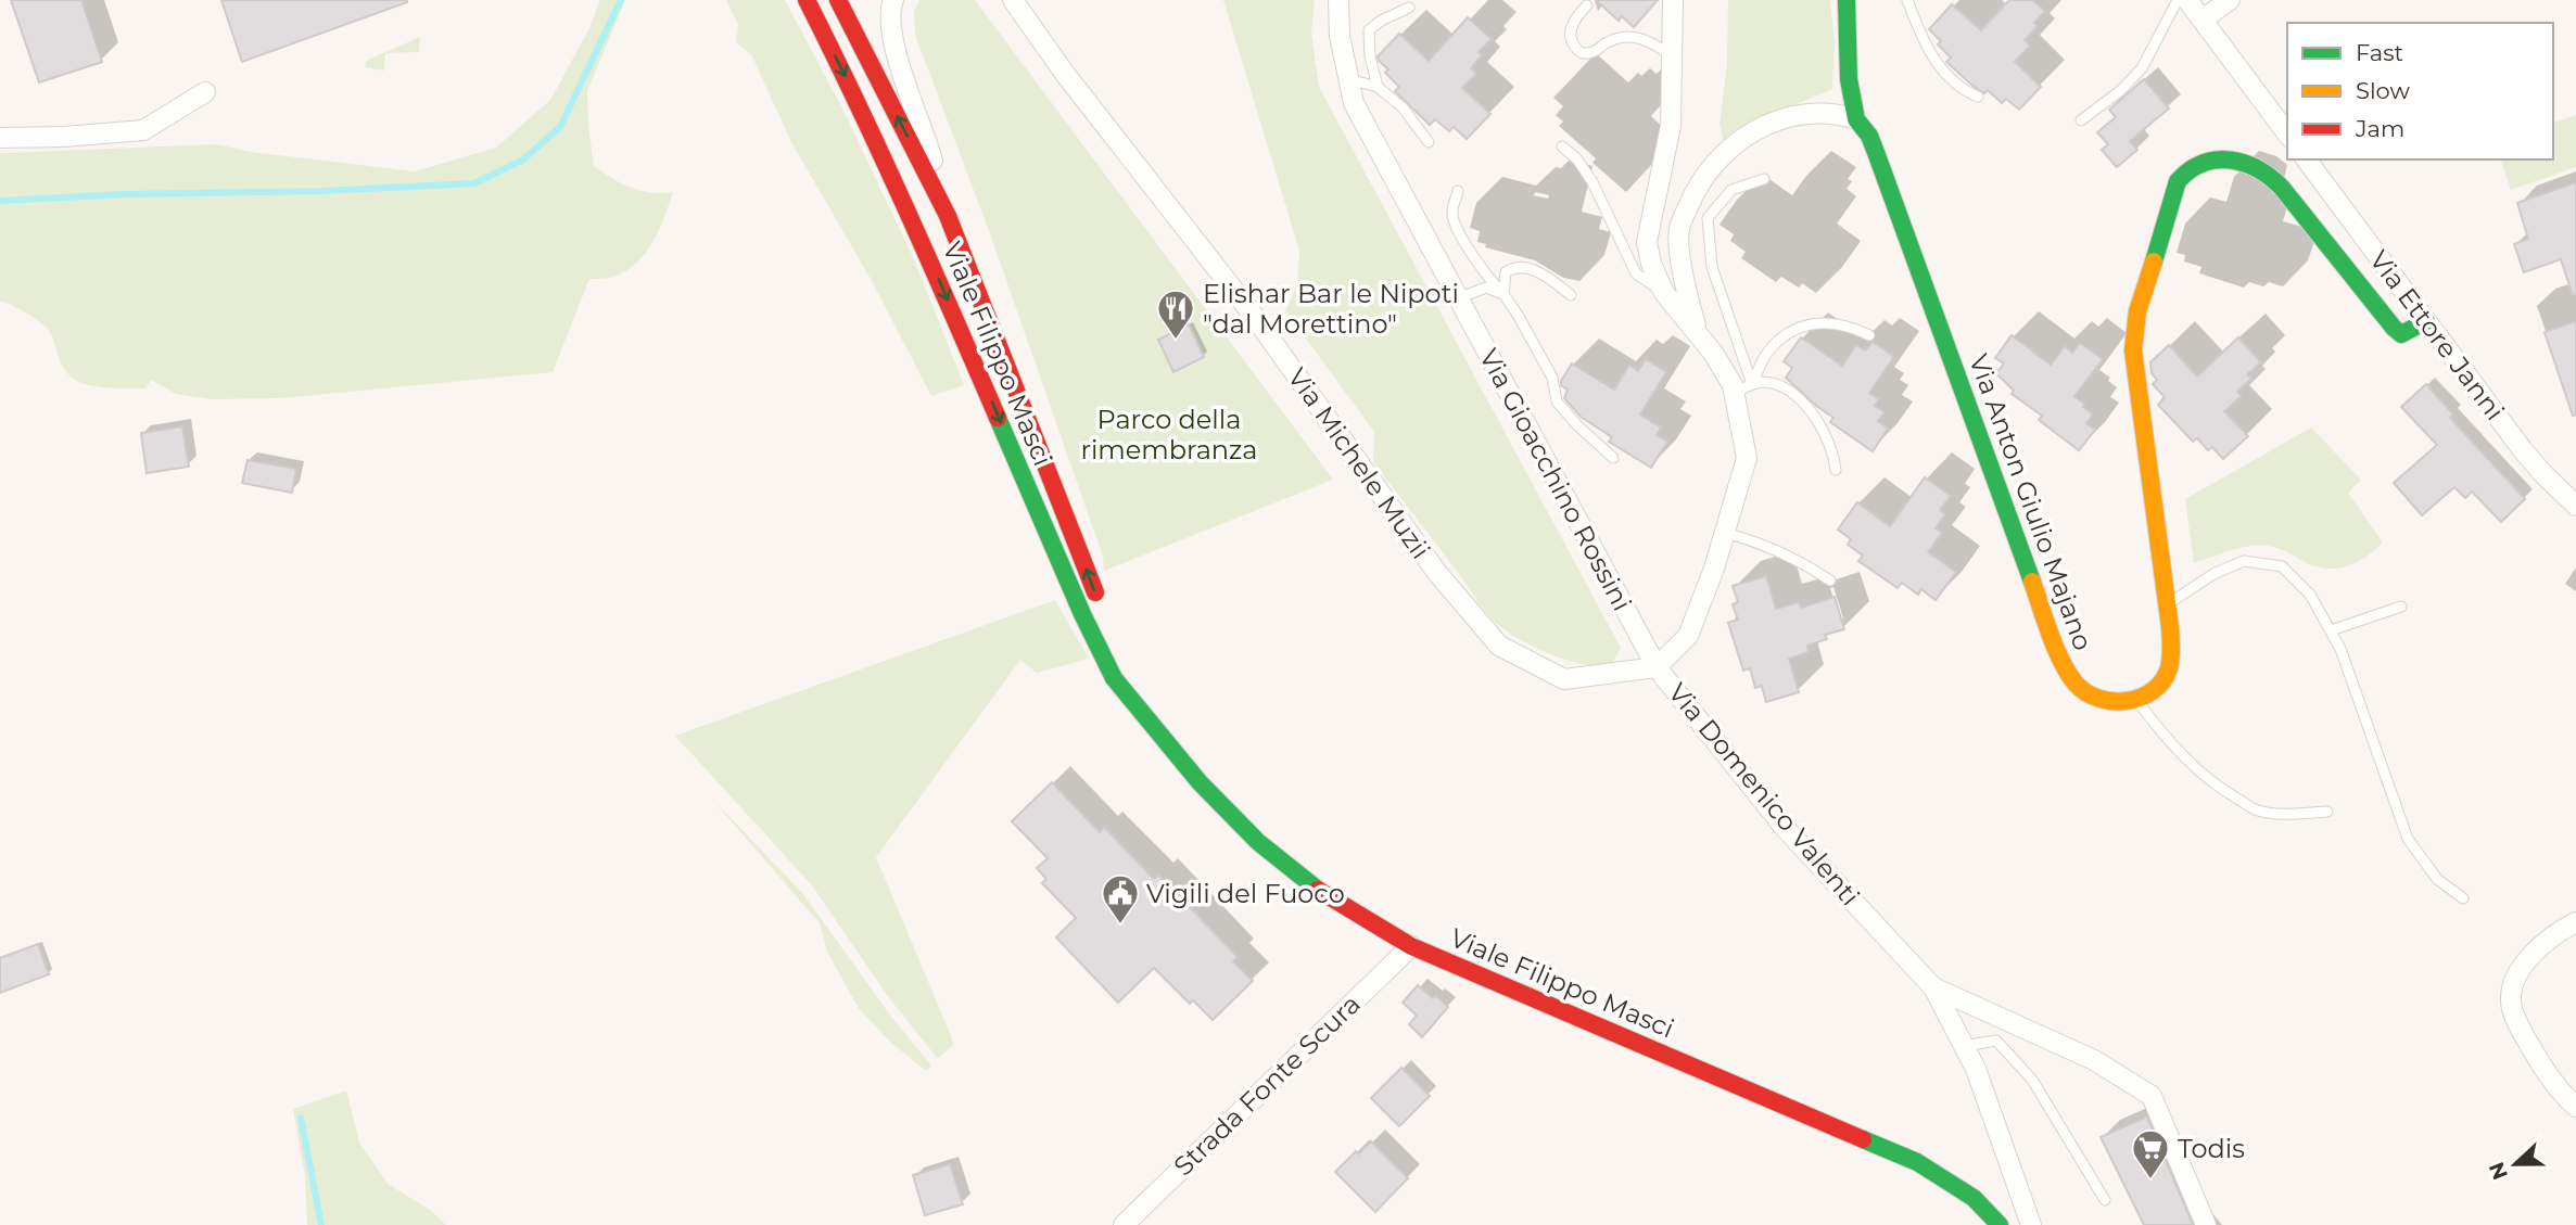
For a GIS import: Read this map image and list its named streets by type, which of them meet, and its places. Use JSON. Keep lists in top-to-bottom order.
{
  "streets": {
    "main road": ["Viale Filippo Masci", "Via Anton Giulio Majano"],
    "street": [
      "Via Ettore Janni",
      "Via Michele Muzii",
      "Via Gioacchino Rossini",
      "Via Domenico Valenti",
      "Strada Fonte Scura"
    ]
  },
  "crossings": [
    ["Viale Filippo Masci", "Strada Fonte Scura"],
    ["Via Michele Muzii", "Via Gioacchino Rossini"],
    ["Via Michele Muzii", "Via Domenico Valenti"],
    ["Via Gioacchino Rossini", "Via Domenico Valenti"]
  ],
  "parks": ["Parco della rimembranza"],
  "places": {
    "restaurant": ["Elishar Bar le Nipoti \"dal Morettino\""],
    "public building": ["Vigili del Fuoco"],
    "supermarket": ["Todis"]
  },
  "legend": ["Fast", "Slow", "Jam"],
  "north": "left"
}
